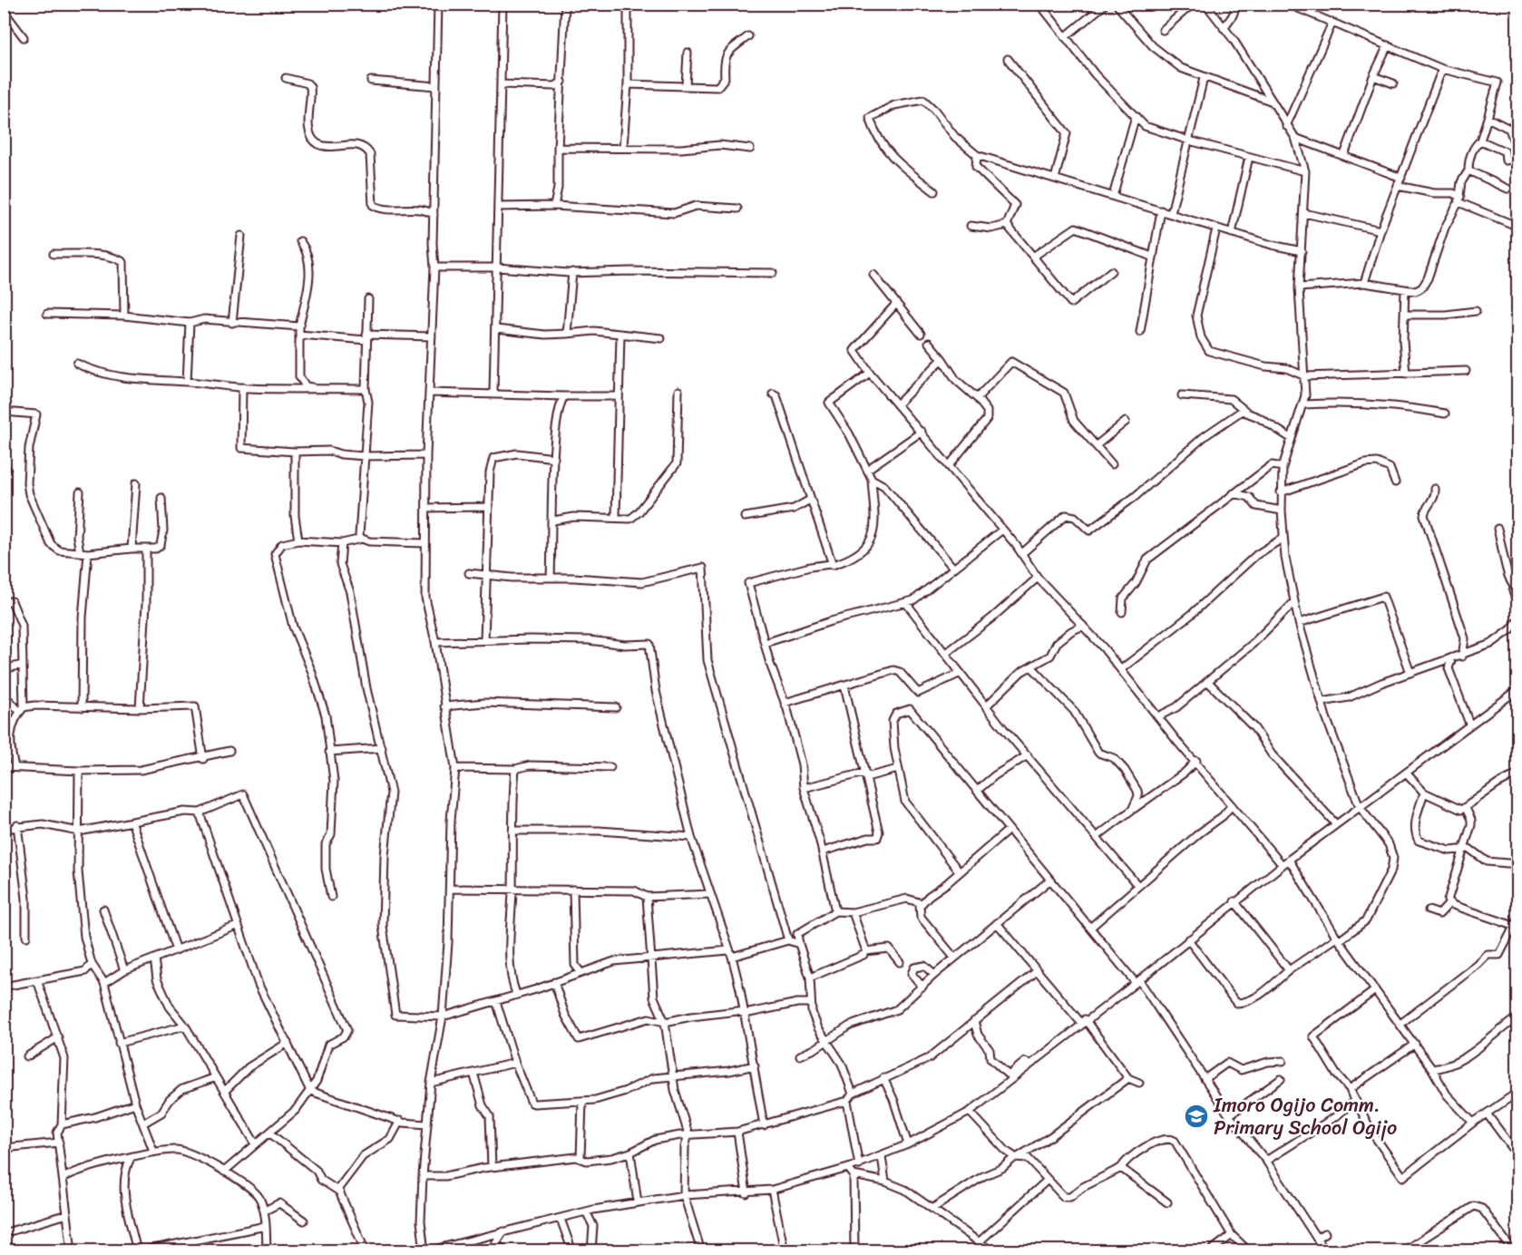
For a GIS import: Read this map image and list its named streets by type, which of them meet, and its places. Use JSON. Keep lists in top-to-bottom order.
{
  "places": {
    "school or university": ["Imoro Ogijo Comm. Primary School Ogijo"]
  }
}
